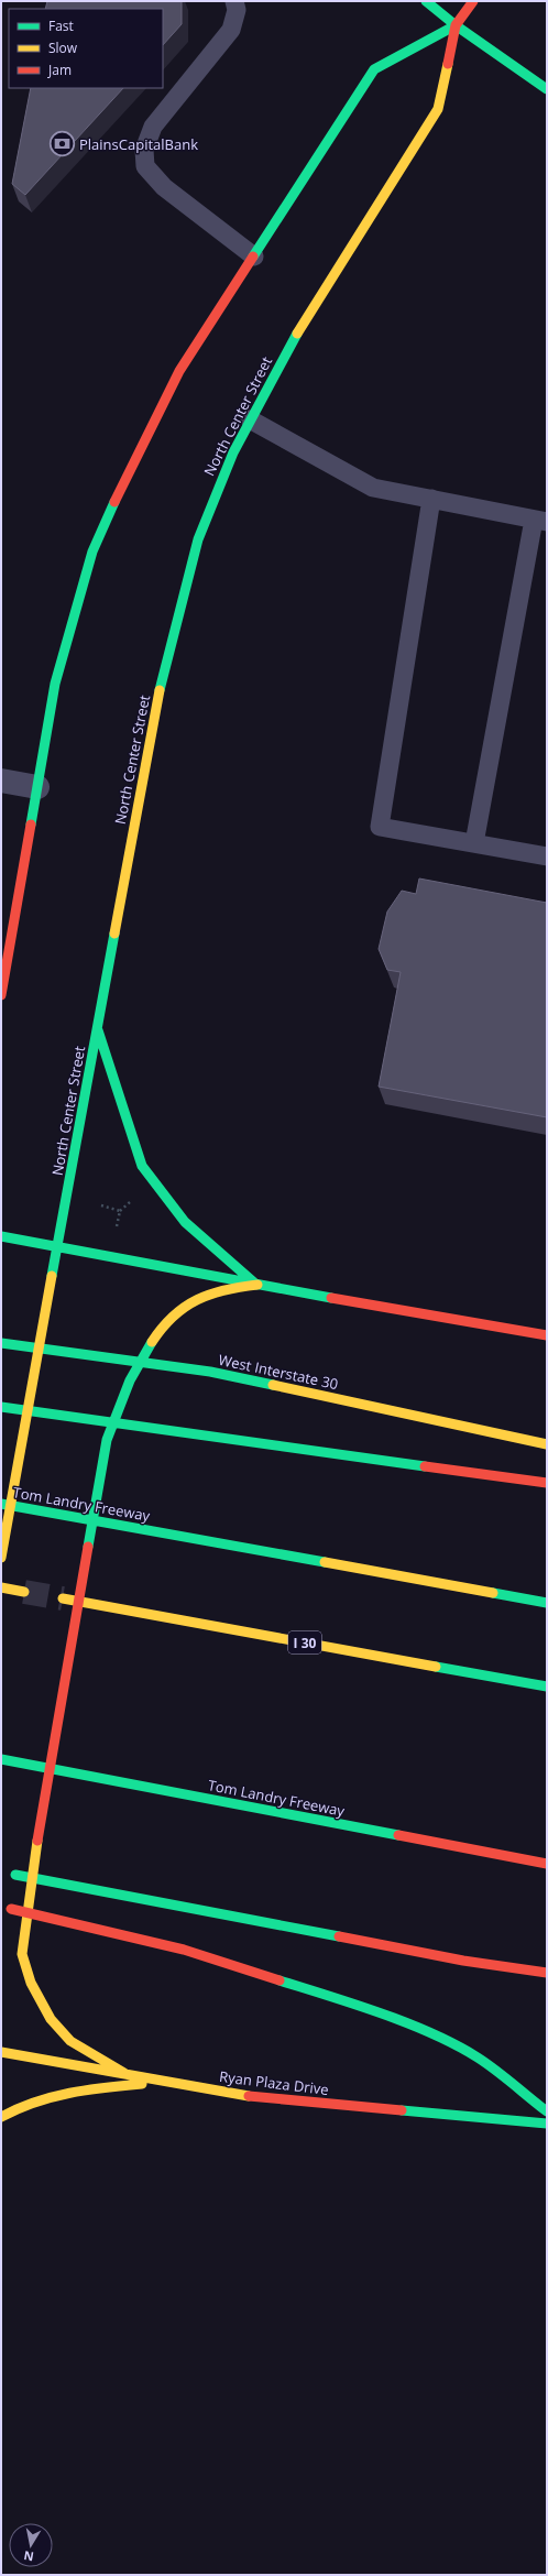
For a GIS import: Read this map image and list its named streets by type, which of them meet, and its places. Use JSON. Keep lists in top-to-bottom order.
{
  "streets": {
    "main road": [
      "North Center Street",
      "West Interstate 30",
      "Tom Landry Freeway",
      "I 30",
      "Ryan Plaza Drive"
    ]
  },
  "places": {
    "bank": ["PlainsCapitalBank"]
  },
  "legend": ["Fast", "Slow", "Jam"],
  "north": "bottom"
}
